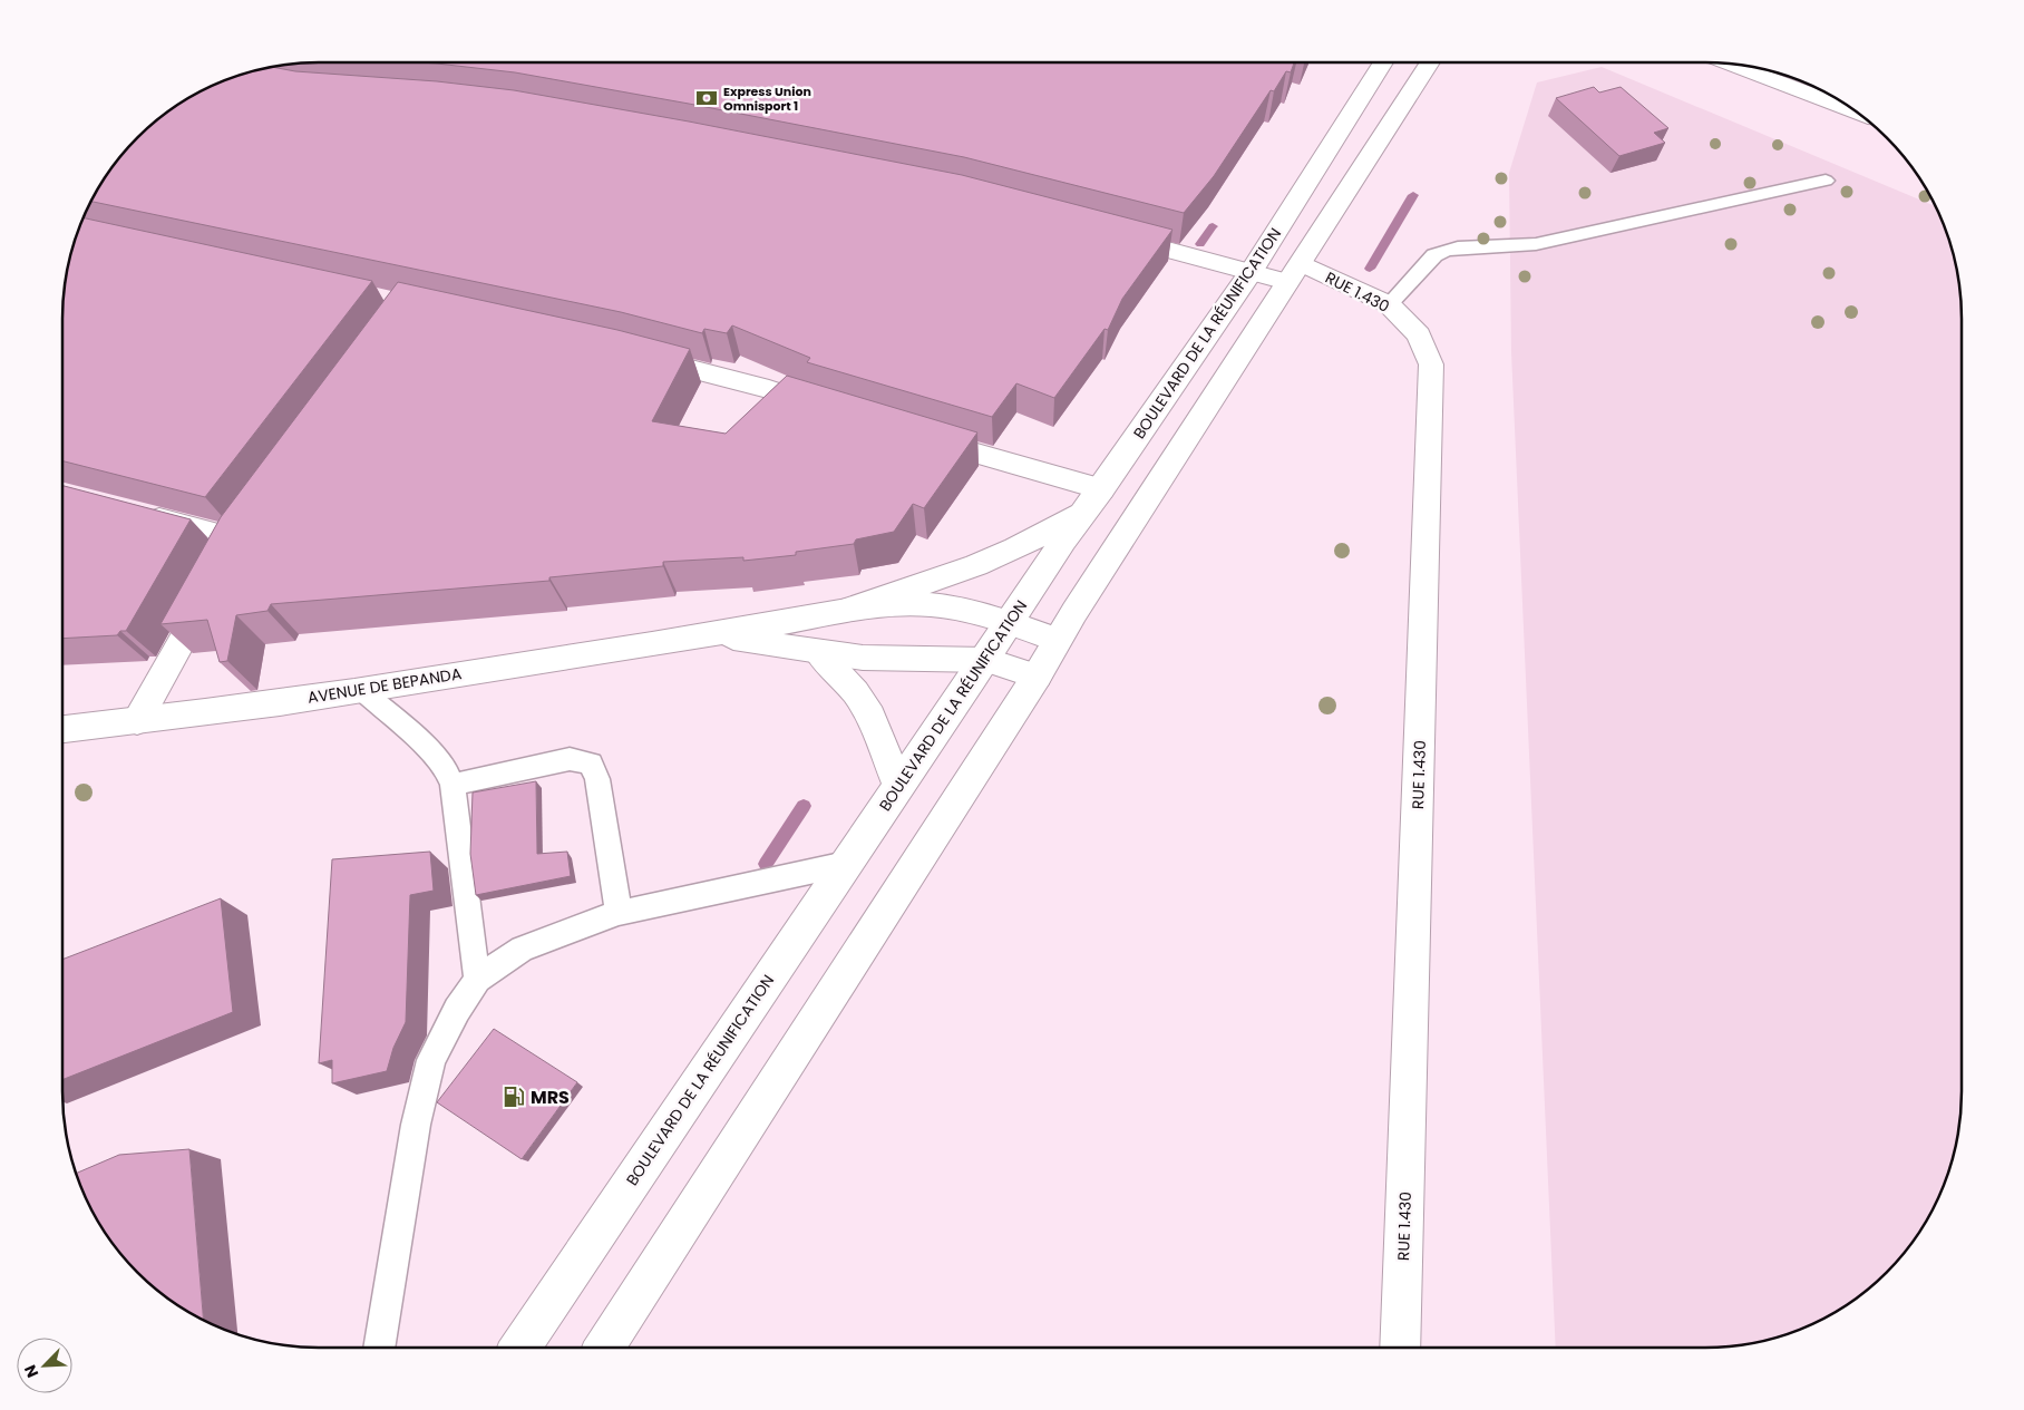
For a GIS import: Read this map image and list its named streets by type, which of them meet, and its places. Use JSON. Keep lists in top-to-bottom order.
{
  "streets": {
    "main road": ["RUE 1.430", "BOULEVARD DE LA RÉUNIFICATION", "AVENUE DE BEPANDA"]
  },
  "crossings": [
    ["RUE 1.430", "BOULEVARD DE LA RÉUNIFICATION"],
    ["BOULEVARD DE LA RÉUNIFICATION", "AVENUE DE BEPANDA"]
  ],
  "places": {
    "bank": ["Express Union Omnisport 1"],
    "fuel station": ["MRS"]
  },
  "north": "bottom left"
}
